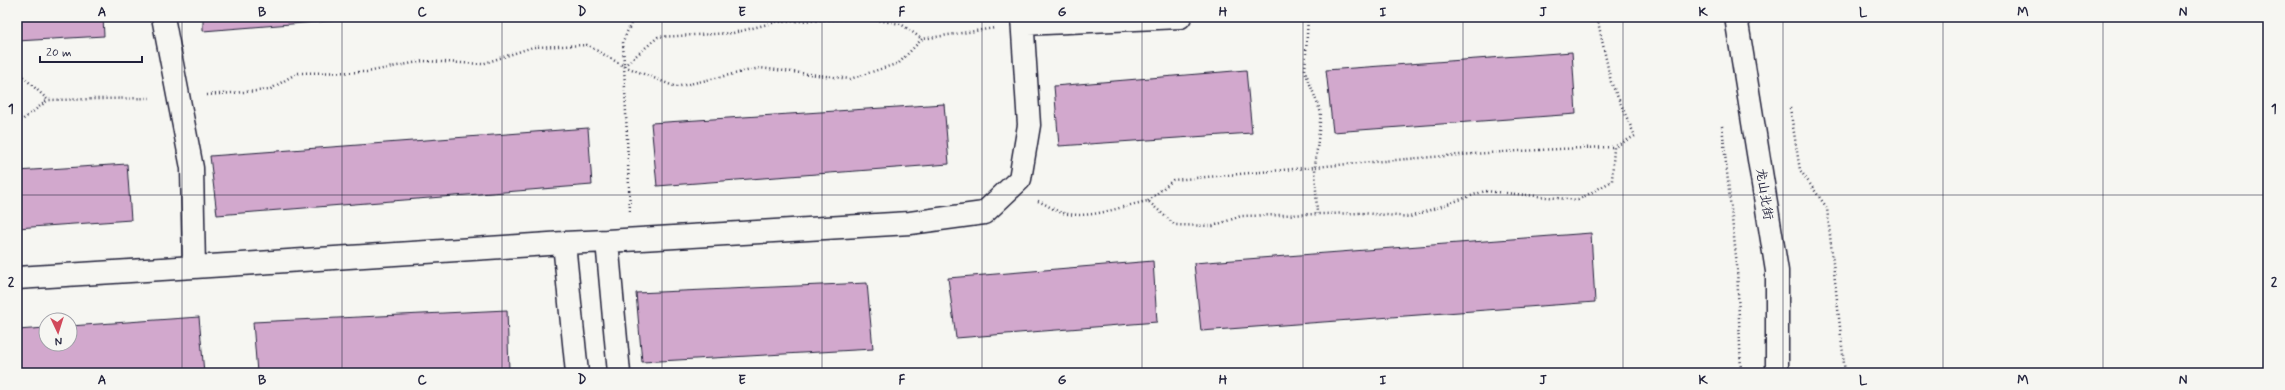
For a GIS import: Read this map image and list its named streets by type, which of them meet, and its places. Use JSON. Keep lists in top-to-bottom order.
{
  "streets": {
    "street": ["龙山北街"]
  },
  "scale_bar": "20 m",
  "north": "bottom",
  "grid": {
    "columns": [
      "A",
      "B",
      "C",
      "D",
      "E",
      "F",
      "G",
      "H",
      "I",
      "J",
      "K",
      "L",
      "M",
      "N"
    ],
    "rows": ["1", "2"]
  }
}
